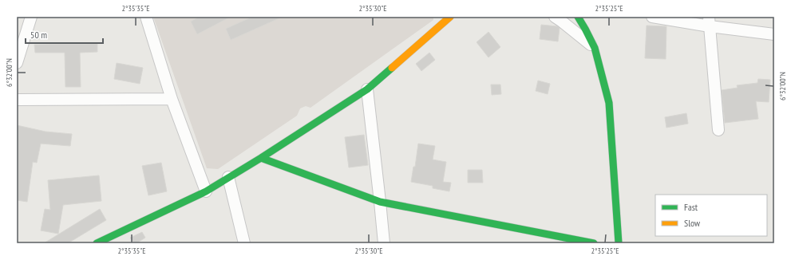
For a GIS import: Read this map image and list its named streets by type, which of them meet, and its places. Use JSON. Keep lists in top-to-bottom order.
{
  "legend": ["Fast", "Slow"],
  "scale_bar": "50 m",
  "coordinates": [
    "2°35'35\"E",
    "2°35'30\"E",
    "2°35'25\"E",
    "6°32'00\"N"
  ]
}
